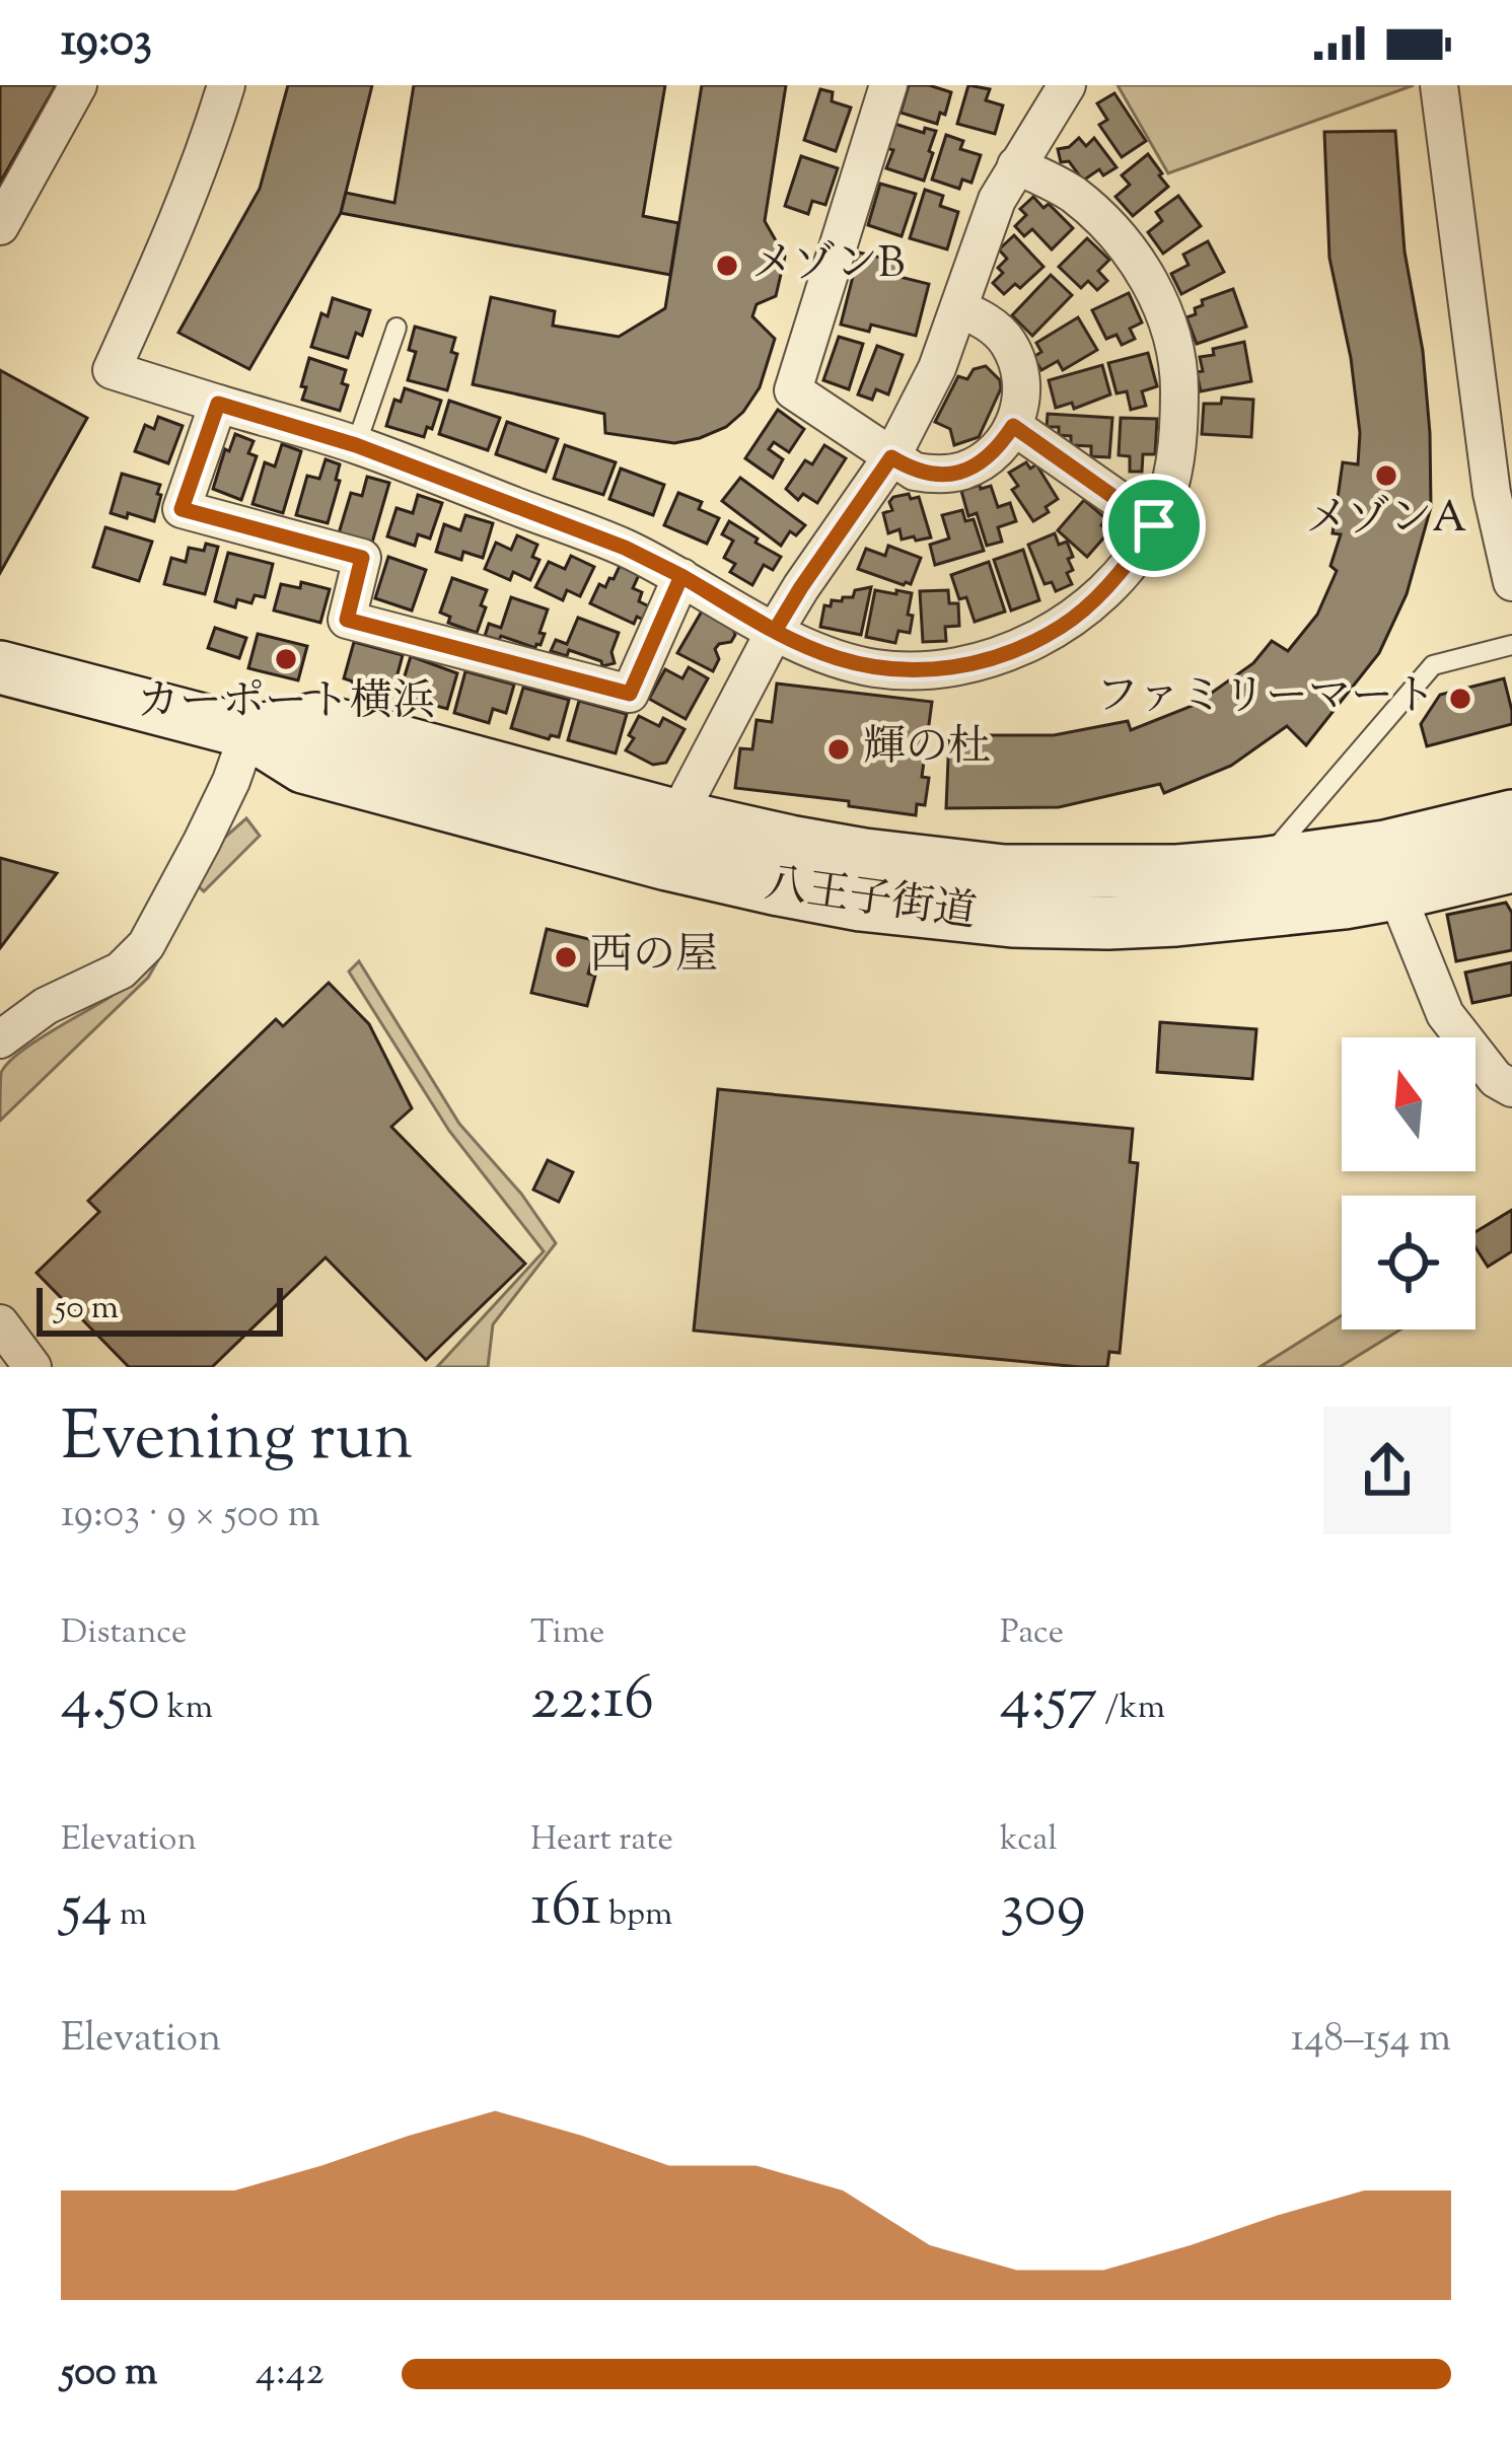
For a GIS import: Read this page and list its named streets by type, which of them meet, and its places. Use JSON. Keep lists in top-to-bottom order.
{
  "streets": {
    "street": ["八王子街道"]
  },
  "places": [
    "メゾンB",
    "メゾンA",
    "カーポート横浜",
    "ファミリーマート",
    "輝の杜",
    "西の屋"
  ],
  "scale_bar": "50 m",
  "north": "top",
  "page": {
    "status": "19:03",
    "scale": "50 m",
    "heading": ["Evening run", "19:03 · 9 × 500 m"],
    "stats": [
      ["Distance", "4.50 km"],
      ["Time", "22:16"],
      ["Pace", "4:57 /km"],
      ["Elevation", "54 m"],
      ["Heart rate", "161 bpm"],
      ["kcal", "309"]
    ],
    "chart": ["Elevation", "148–154 m"],
    "list": [
      {
        "name": "500 m",
        "note": "4:42"
      }
    ]
  }
}
